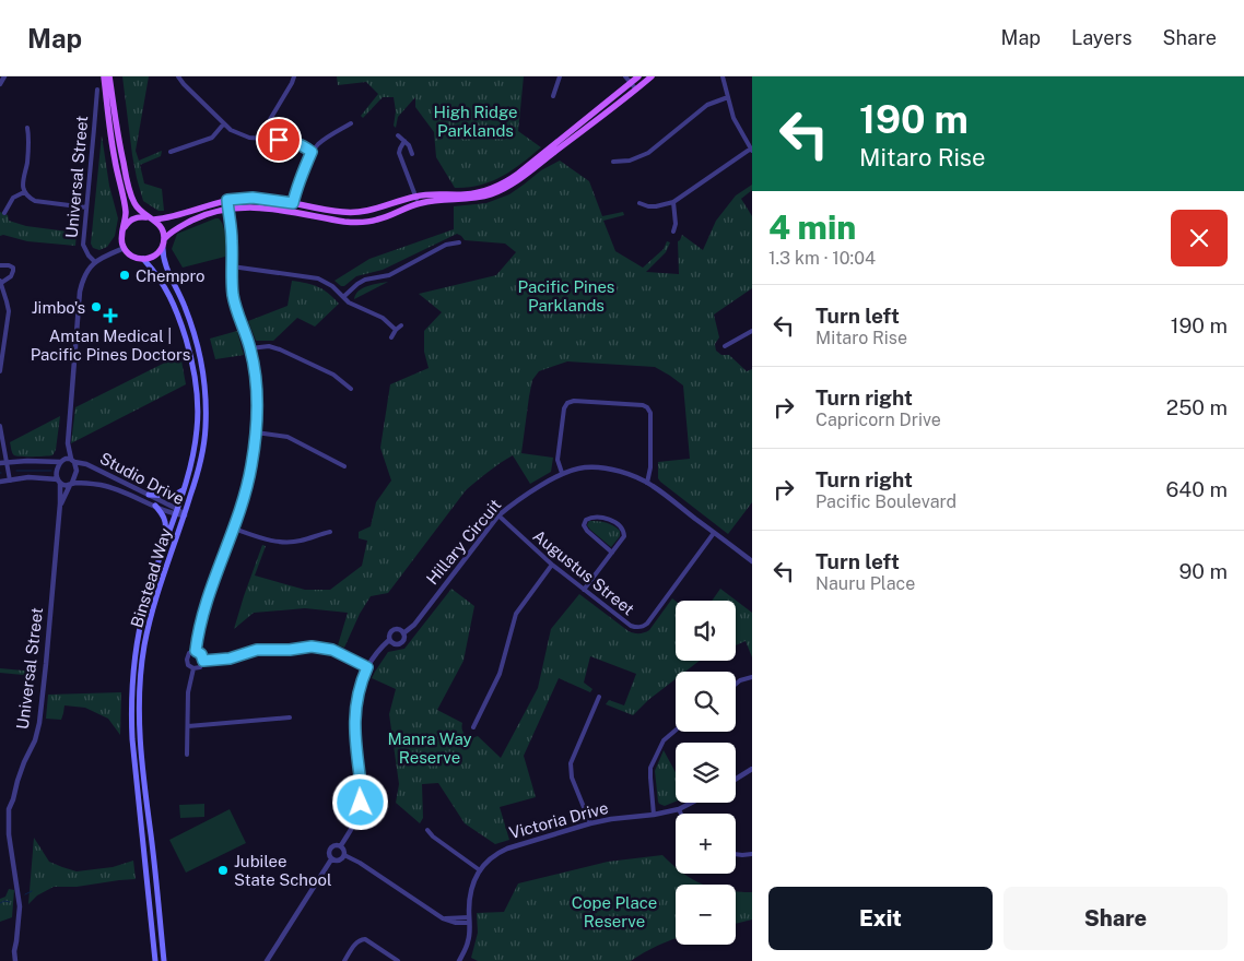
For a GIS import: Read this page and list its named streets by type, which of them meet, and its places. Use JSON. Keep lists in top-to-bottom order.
{
  "streets": {
    "main road": ["Binstead Way"],
    "street": [
      "Universal Street",
      "Studio Drive",
      "Hillary Circuit",
      "Augustus Street",
      "Victoria Drive"
    ]
  },
  "crossings": [
    ["Universal Street", "Studio Drive"],
    ["Studio Drive", "Binstead Way"],
    ["Hillary Circuit", "Augustus Street"]
  ],
  "parks": [
    "High Ridge Parklands",
    "Pacific Pines Parklands",
    "Manra Way Reserve",
    "Cope Place Reserve"
  ],
  "places": {
    "other": ["Chempro", "Jimbo's", "Jubilee State School"],
    "health": ["Amtan Medical | Pacific Pines Doctors"]
  },
  "page": {
    "header": "Map",
    "nav": ["Map", "Layers", "Share"],
    "turn": ["190 m", "Mitaro Rise"],
    "heading": ["4 min", "1.3 km · 10:04"],
    "list": [
      {
        "name": "Turn left",
        "note": "Mitaro Rise",
        "value": "190 m"
      },
      {
        "name": "Turn right",
        "note": "Capricorn Drive",
        "value": "250 m"
      },
      {
        "name": "Turn right",
        "note": "Pacific Boulevard",
        "value": "640 m"
      },
      {
        "name": "Turn left",
        "note": "Nauru Place",
        "value": "90 m"
      }
    ],
    "map_buttons": ["+", "−"],
    "buttons": ["Exit", "Share"]
  }
}
